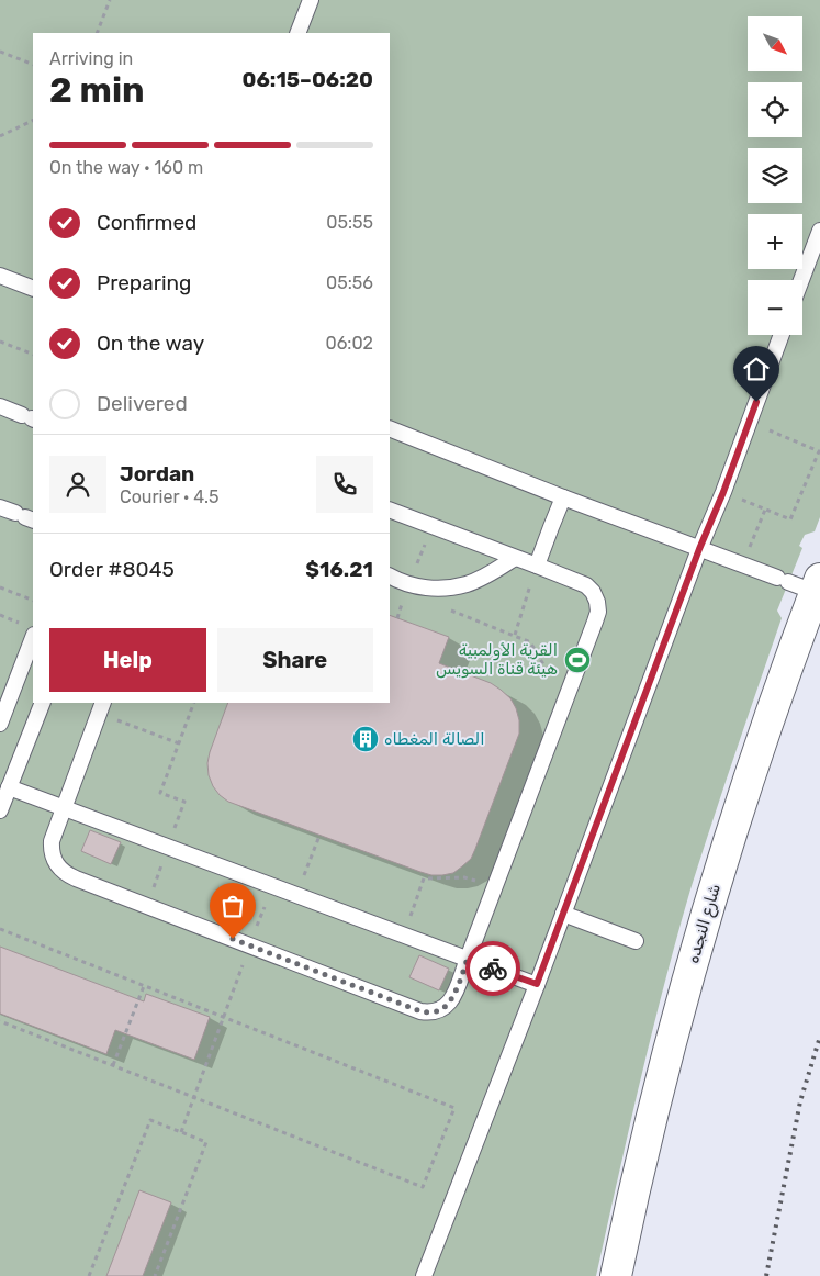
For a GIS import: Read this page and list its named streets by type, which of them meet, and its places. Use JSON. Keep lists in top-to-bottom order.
{
  "streets": {
    "street": ["شارع النجده"]
  },
  "places": {
    "sports": ["القرية الأولمبية هيئة قناة السويس"],
    "building": ["الصالة المغطاه"]
  },
  "north": "bottom right",
  "page": {
    "map_buttons": ["+", "−"],
    "heading": ["2 min", "Arriving in", "06:15–06:20"],
    "panel": [
      "Jordan",
      "Courier · 4.5",
      "Order #8045",
      "$16.21"
    ],
    "bar": "On the way · 160 m",
    "list": [
      ["Confirmed", "05:55"],
      ["Preparing", "05:56"],
      ["On the way", "06:02"],
      "Delivered"
    ],
    "buttons": ["Help", "Share"]
  }
}
